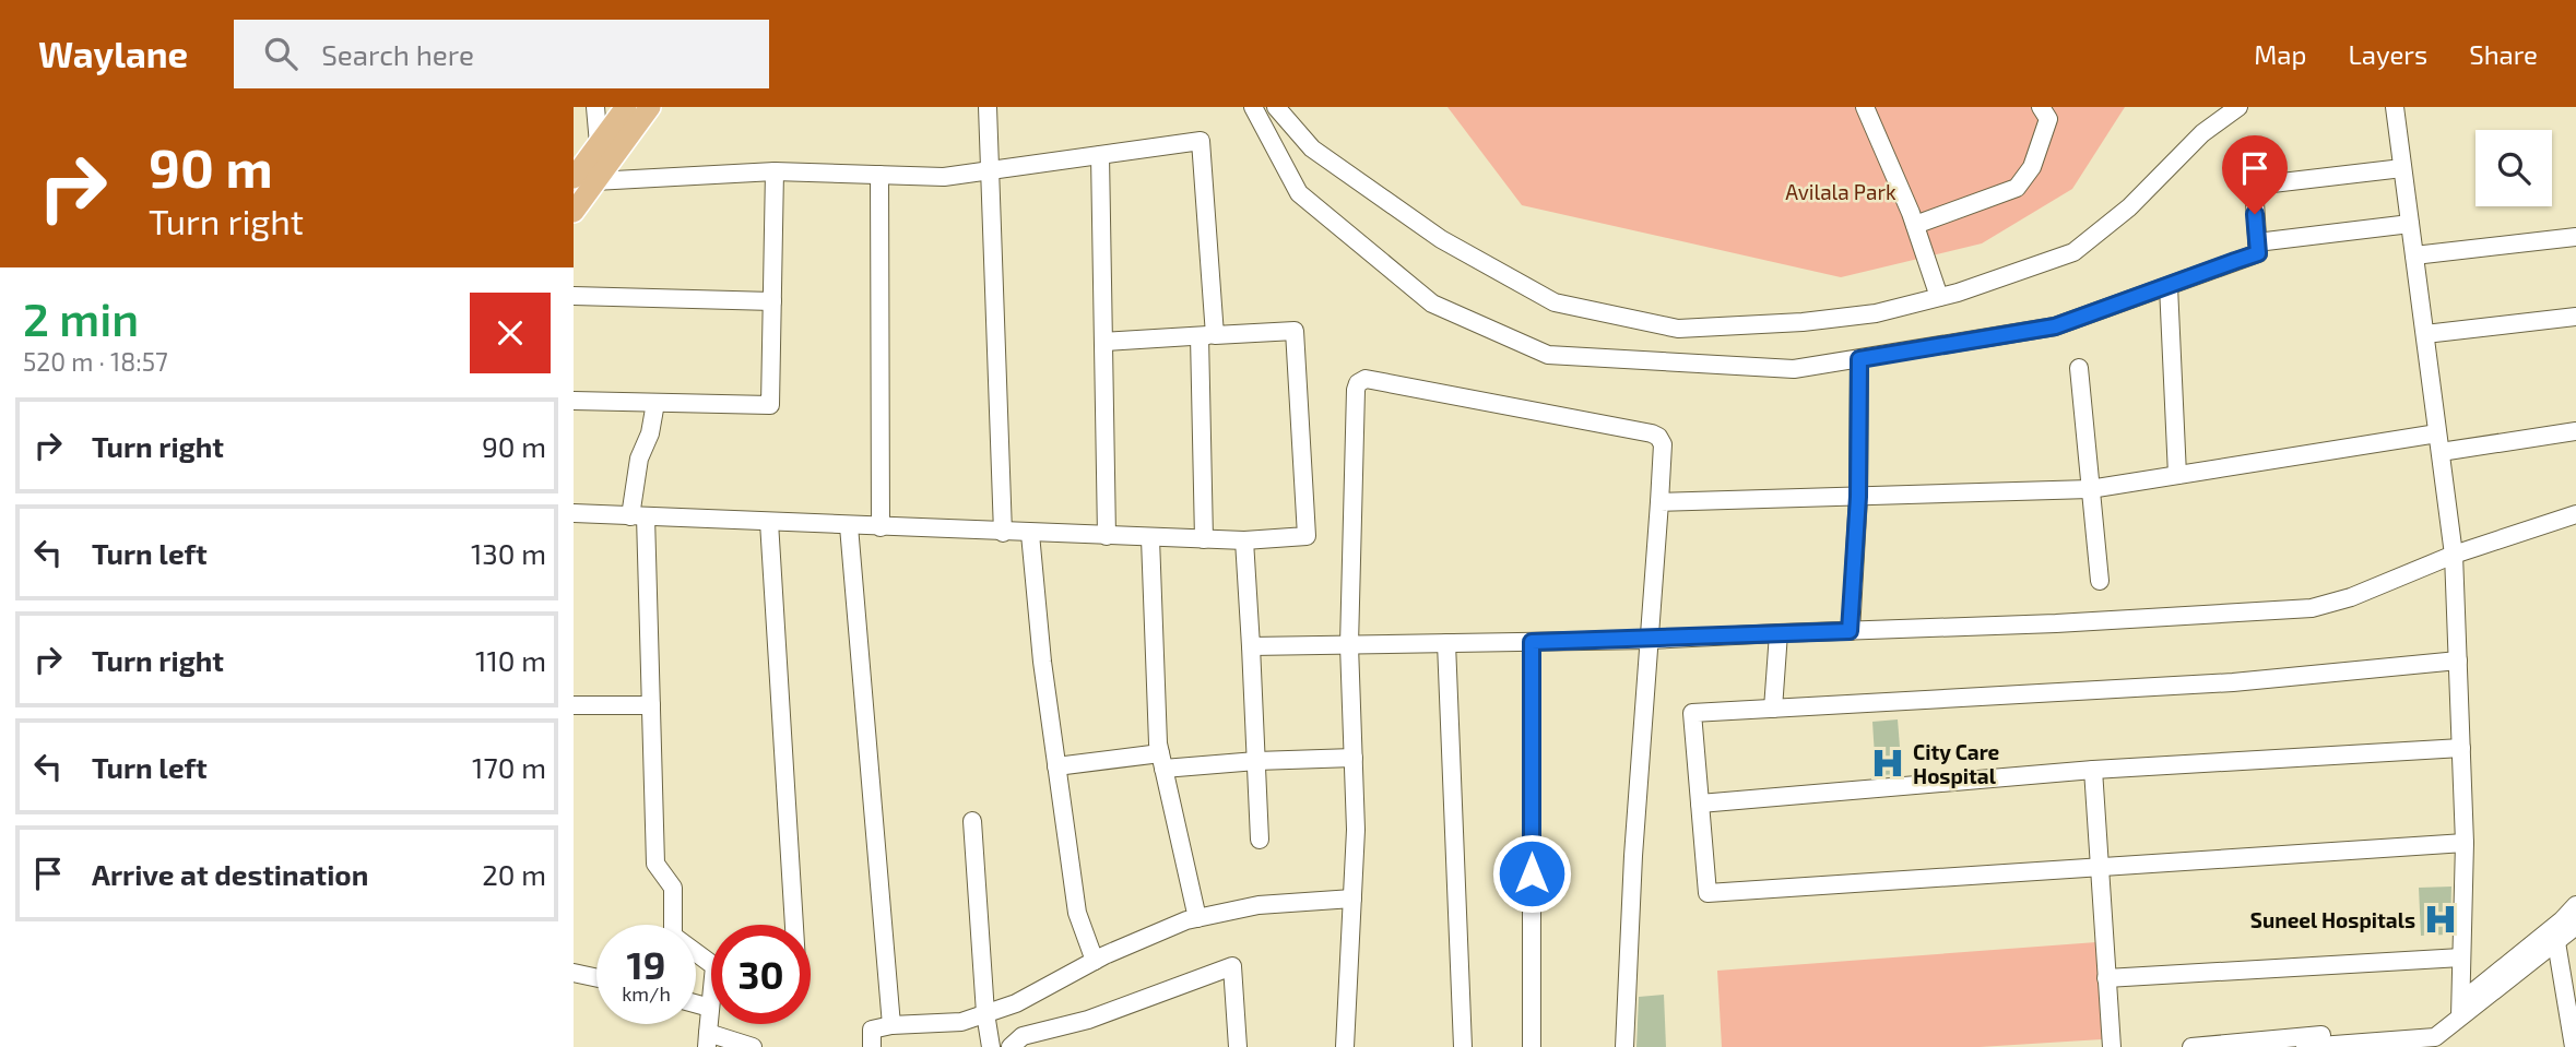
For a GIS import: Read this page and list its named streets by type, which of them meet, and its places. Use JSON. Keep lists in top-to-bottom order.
{
  "parks": ["Avilala Park"],
  "places": {
    "hospital": ["City Care Hospital", "Suneel Hospitals"]
  },
  "page": {
    "header": "Waylane",
    "search": "Search here",
    "nav": ["Map", "Layers", "Share"],
    "turn": ["90 m", "Turn right"],
    "heading": ["2 min", "520 m · 18:57"],
    "list": [
      {
        "name": "Turn right",
        "value": "90 m"
      },
      {
        "name": "Turn left",
        "value": "130 m"
      },
      {
        "name": "Turn right",
        "value": "110 m"
      },
      {
        "name": "Turn left",
        "value": "170 m"
      },
      {
        "name": "Arrive at destination",
        "value": "20 m"
      }
    ],
    "speed": "19 km/h",
    "limit": "30"
  }
}
